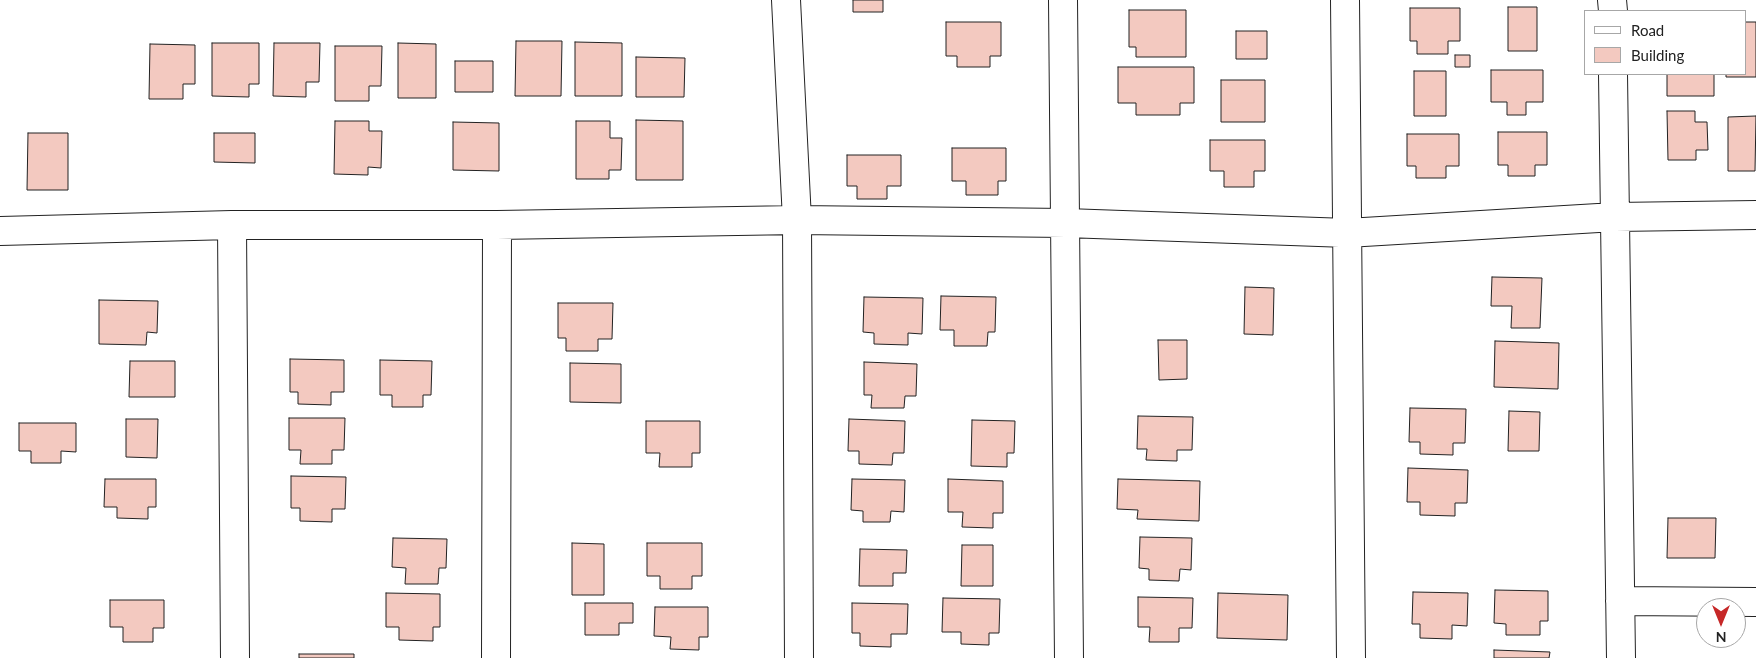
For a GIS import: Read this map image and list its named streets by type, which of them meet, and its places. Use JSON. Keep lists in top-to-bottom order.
{
  "legend": ["Road", "Building"],
  "north": "bottom"
}
